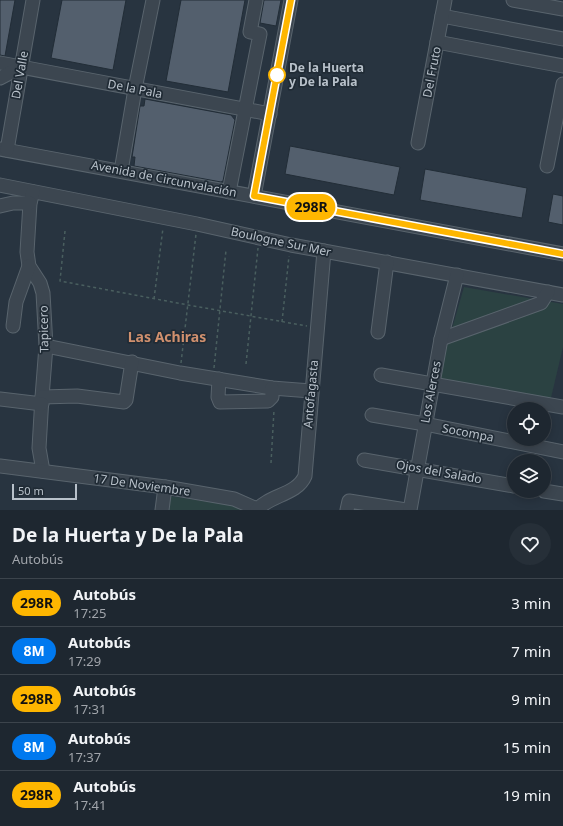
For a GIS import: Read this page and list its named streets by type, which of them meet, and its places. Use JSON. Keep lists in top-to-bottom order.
{
  "streets": {
    "street": [
      "Del Fruto",
      "Del Valle",
      "De la Pala",
      "Avenida de Circunvalación",
      "Boulogne Sur Mer",
      "Tapicero",
      "Los Alerces",
      "Antofagasta",
      "Socompa",
      "Ojos del Salado",
      "17 De Noviembre"
    ]
  },
  "crossings": [
    ["Del Valle", "De la Pala"],
    ["Del Valle", "Avenida de Circunvalación"],
    ["Boulogne Sur Mer", "Tapicero"],
    ["Boulogne Sur Mer", "Los Alerces"],
    ["Boulogne Sur Mer", "Antofagasta"],
    ["Tapicero", "17 De Noviembre"],
    ["Los Alerces", "Socompa"],
    ["Los Alerces", "Ojos del Salado"],
    ["Antofagasta", "17 De Noviembre"]
  ],
  "districts": ["Las Achiras"],
  "places": ["De la Huerta y De la Pala"],
  "lines": ["bus line 298R"],
  "scale_bar": "50 m",
  "page": {
    "on_map": "298R",
    "scale": "50 m",
    "heading": ["De la Huerta y De la Pala", "Autobús"],
    "list": [
      {
        "mark": "298R",
        "name": "Autobús",
        "note": "17:25",
        "value": "3 min"
      },
      {
        "mark": "8M",
        "name": "Autobús",
        "note": "17:29",
        "value": "7 min"
      },
      {
        "mark": "298R",
        "name": "Autobús",
        "note": "17:31",
        "value": "9 min"
      },
      {
        "mark": "8M",
        "name": "Autobús",
        "note": "17:37",
        "value": "15 min"
      },
      {
        "mark": "298R",
        "name": "Autobús",
        "note": "17:41",
        "value": "19 min"
      }
    ]
  }
}
